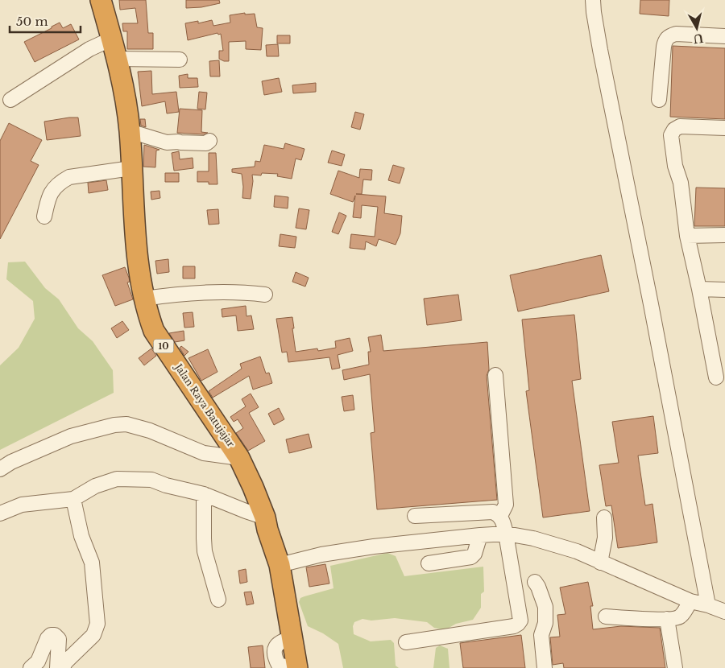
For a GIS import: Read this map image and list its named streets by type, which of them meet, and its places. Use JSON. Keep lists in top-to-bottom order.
{
  "streets": {
    "highway": ["10", "Jalan Raya Batujajar"]
  },
  "scale_bar": "50 m",
  "north": "bottom"
}
